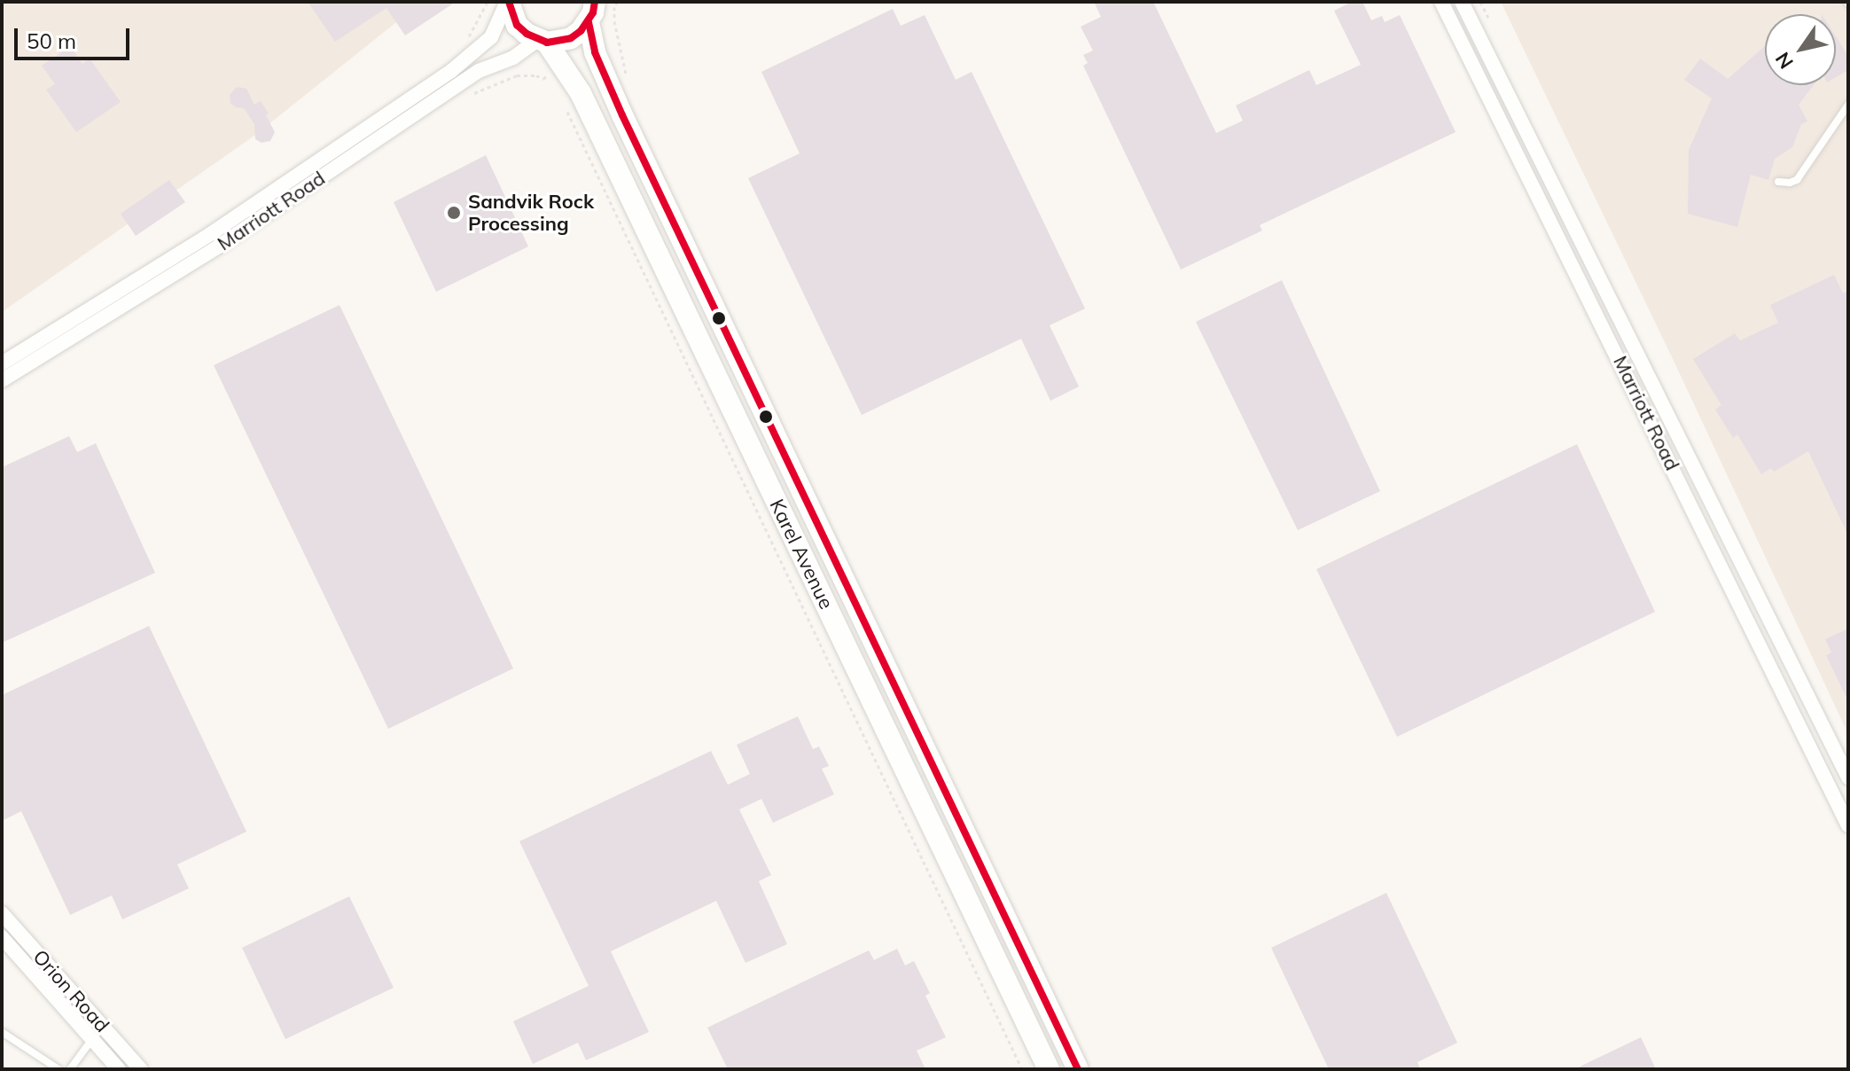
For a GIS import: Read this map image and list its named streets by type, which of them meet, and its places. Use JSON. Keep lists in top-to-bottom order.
{
  "streets": {
    "main road": ["Karel Avenue"],
    "street": ["Marriott Road", "Orion Road"]
  },
  "crossings": [
    ["Marriott Road", "Karel Avenue"]
  ],
  "places": ["Sandvik Rock Processing"],
  "scale_bar": "50 m",
  "north": "bottom left"
}
